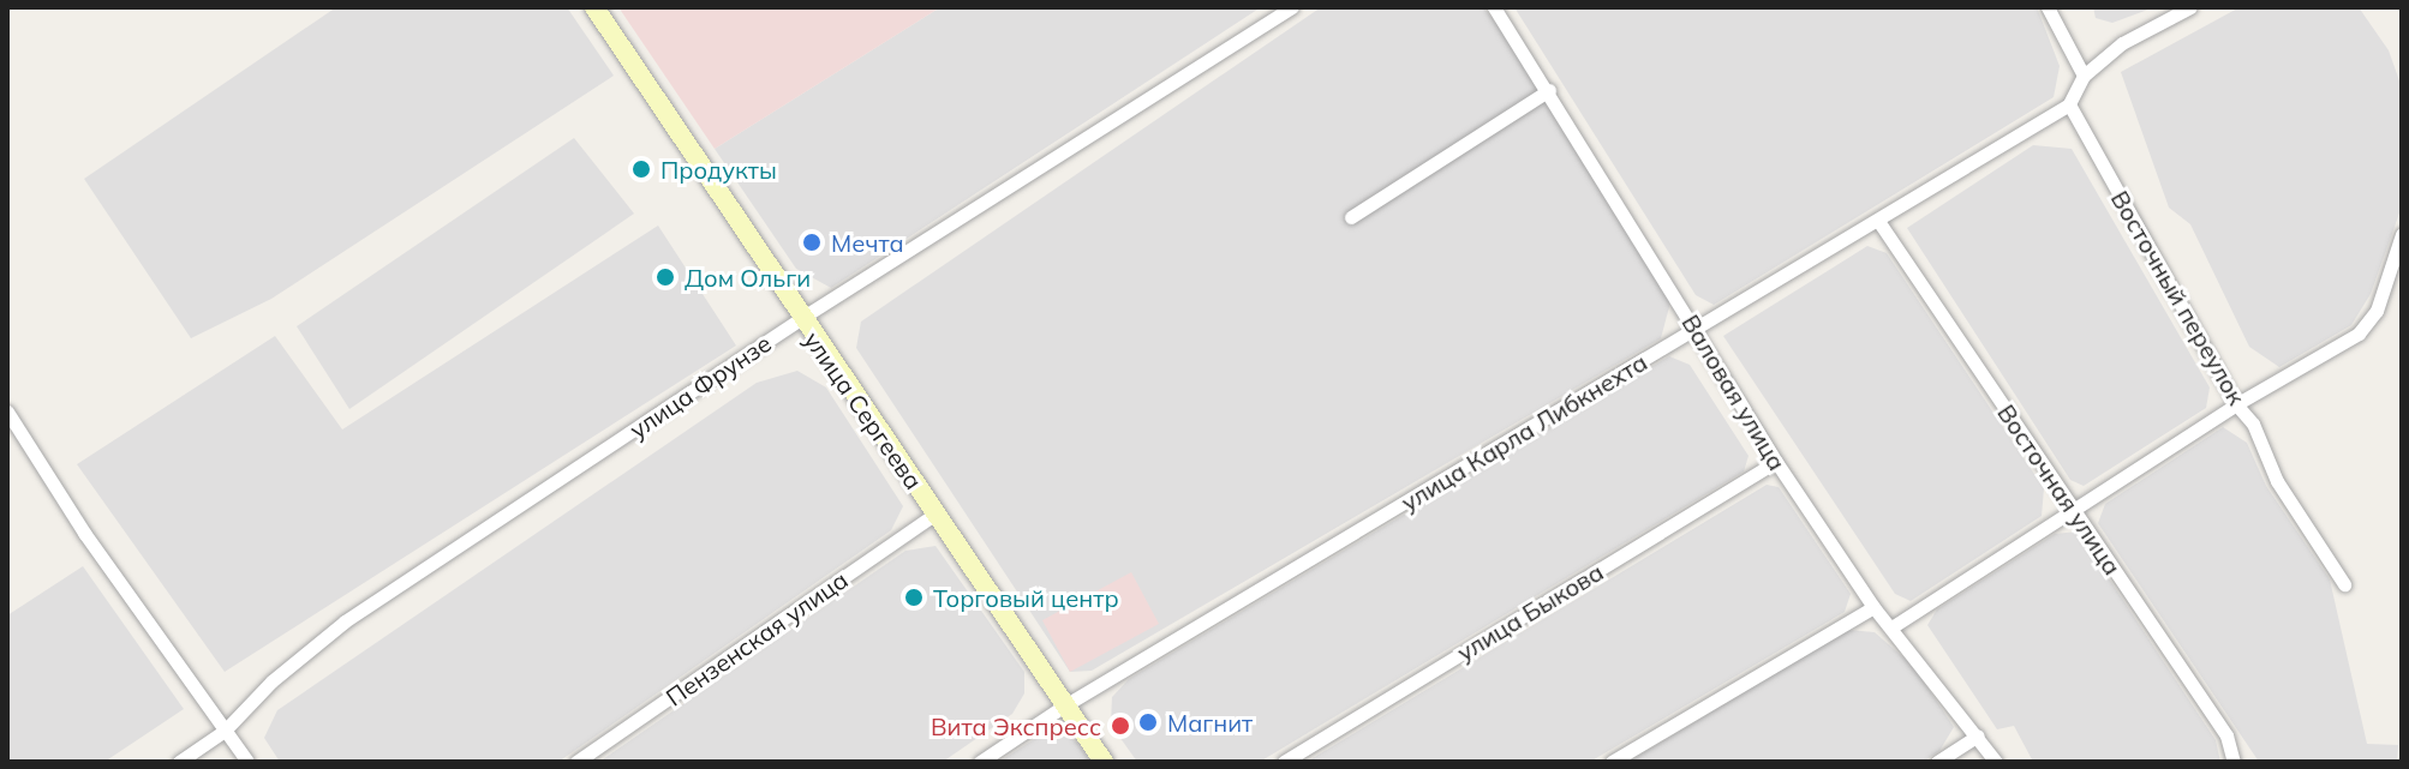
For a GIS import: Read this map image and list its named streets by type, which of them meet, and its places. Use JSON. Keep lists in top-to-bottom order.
{
  "streets": {
    "main road": ["улица Сергеева"],
    "street": [
      "Восточный переулок",
      "улица Фрунзе",
      "Валовая улица",
      "улица Карла Либкнехта",
      "Восточная улица",
      "улица Быкова",
      "Пензенская улица"
    ]
  },
  "crossings": [
    ["Восточный переулок", "улица Карла Либкнехта"],
    ["улица Фрунзе", "улица Сергеева"],
    ["Валовая улица", "улица Карла Либкнехта"],
    ["Валовая улица", "улица Быкова"],
    ["улица Сергеева", "улица Карла Либкнехта"],
    ["улица Сергеева", "Пензенская улица"],
    ["улица Карла Либкнехта", "Восточная улица"]
  ],
  "places": [
    "Продукты",
    "Мечта",
    "Дом Ольги",
    "Торговый центр",
    "Магнит",
    "Вита Экспресс"
  ]
}
